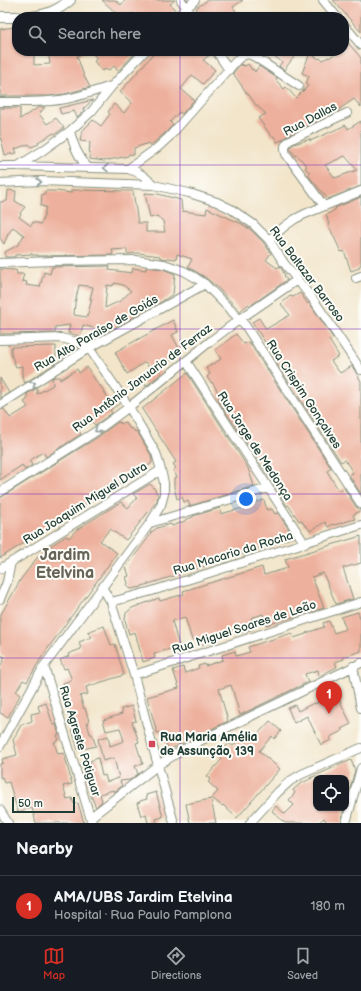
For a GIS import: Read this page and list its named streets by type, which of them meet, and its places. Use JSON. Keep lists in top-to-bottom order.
{
  "streets": {
    "street": [
      "Rua Dallas",
      "Rua Baltazar Barroso",
      "Rua Alto Paraíso de Goiás",
      "Rua Antônio Januario de Ferraz",
      "Rua Crispim Gonçalves",
      "Rua Jorge de Medonça",
      "Rua Joaquim Miguel Dutra",
      "Rua Macario da Rocha",
      "Rua Miguel Soares de Leão",
      "Rua Agreste Potiguar"
    ]
  },
  "crossings": [
    ["Rua Baltazar Barroso", "Rua Antônio Januario de Ferraz"],
    ["Rua Alto Paraíso de Goiás", "Rua Crispim Gonçalves"],
    ["Rua Antônio Januario de Ferraz", "Rua Crispim Gonçalves"],
    ["Rua Antônio Januario de Ferraz", "Rua Jorge de Medonça"],
    ["Rua Jorge de Medonça", "Rua Macario da Rocha"]
  ],
  "one_way": ["Rua Alto Paraíso de Goiás", "Rua Antônio Januario de Ferraz"],
  "districts": ["Jardim Etelvina"],
  "places": {
    "transit": ["Rua Maria Amélia de Assunção, 139"]
  },
  "scale_bar": "50 m",
  "page": {
    "search": "Search here",
    "pins": "1",
    "scale": "50 m",
    "heading": "Nearby",
    "list": [
      {
        "mark": "1",
        "name": "AMA/UBS Jardim Etelvina",
        "note": "Hospital · Rua Paulo Pamplona",
        "value": "180 m"
      }
    ],
    "nav": ["Map", "Directions", "Saved"]
  }
}
